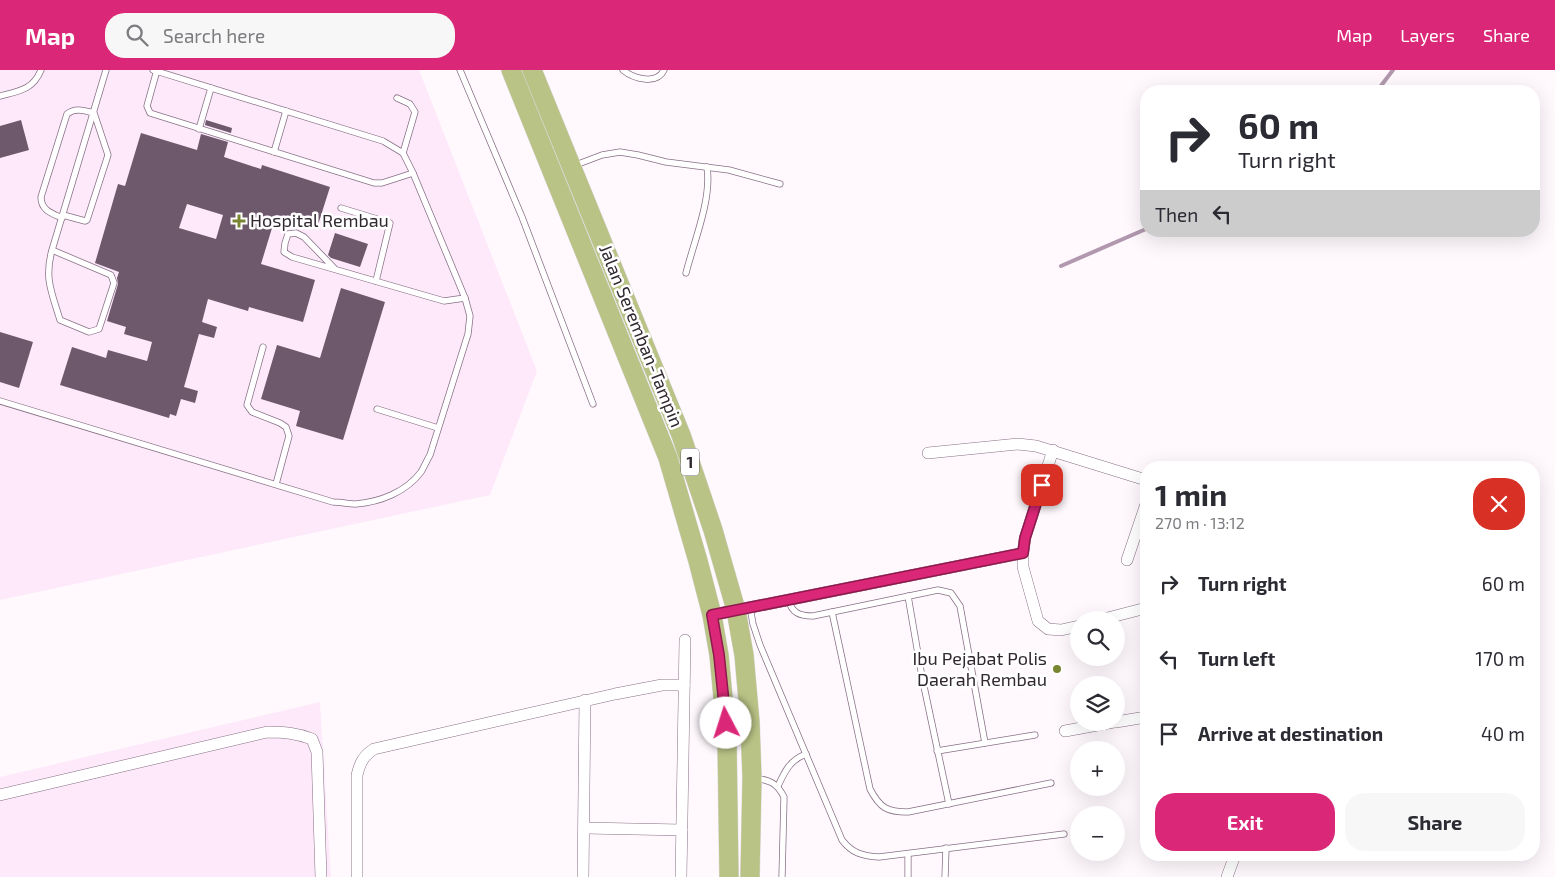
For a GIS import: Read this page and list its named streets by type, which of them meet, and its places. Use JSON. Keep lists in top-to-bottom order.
{
  "streets": {
    "highway": ["Jalan Seremban-Tampin", "1"]
  },
  "places": {
    "health": ["Hospital Rembau"],
    "other": ["Ibu Pejabat Polis Daerah Rembau"]
  },
  "page": {
    "header": "Map",
    "search": "Search here",
    "nav": ["Map", "Layers", "Share"],
    "turn": ["60 m", "Turn right"],
    "then": "Then",
    "heading": ["1 min", "270 m · 13:12"],
    "list": [
      {
        "name": "Turn right",
        "value": "60 m"
      },
      {
        "name": "Turn left",
        "value": "170 m"
      },
      {
        "name": "Arrive at destination",
        "value": "40 m"
      }
    ],
    "map_buttons": ["+", "−"],
    "buttons": ["Exit", "Share"]
  }
}
